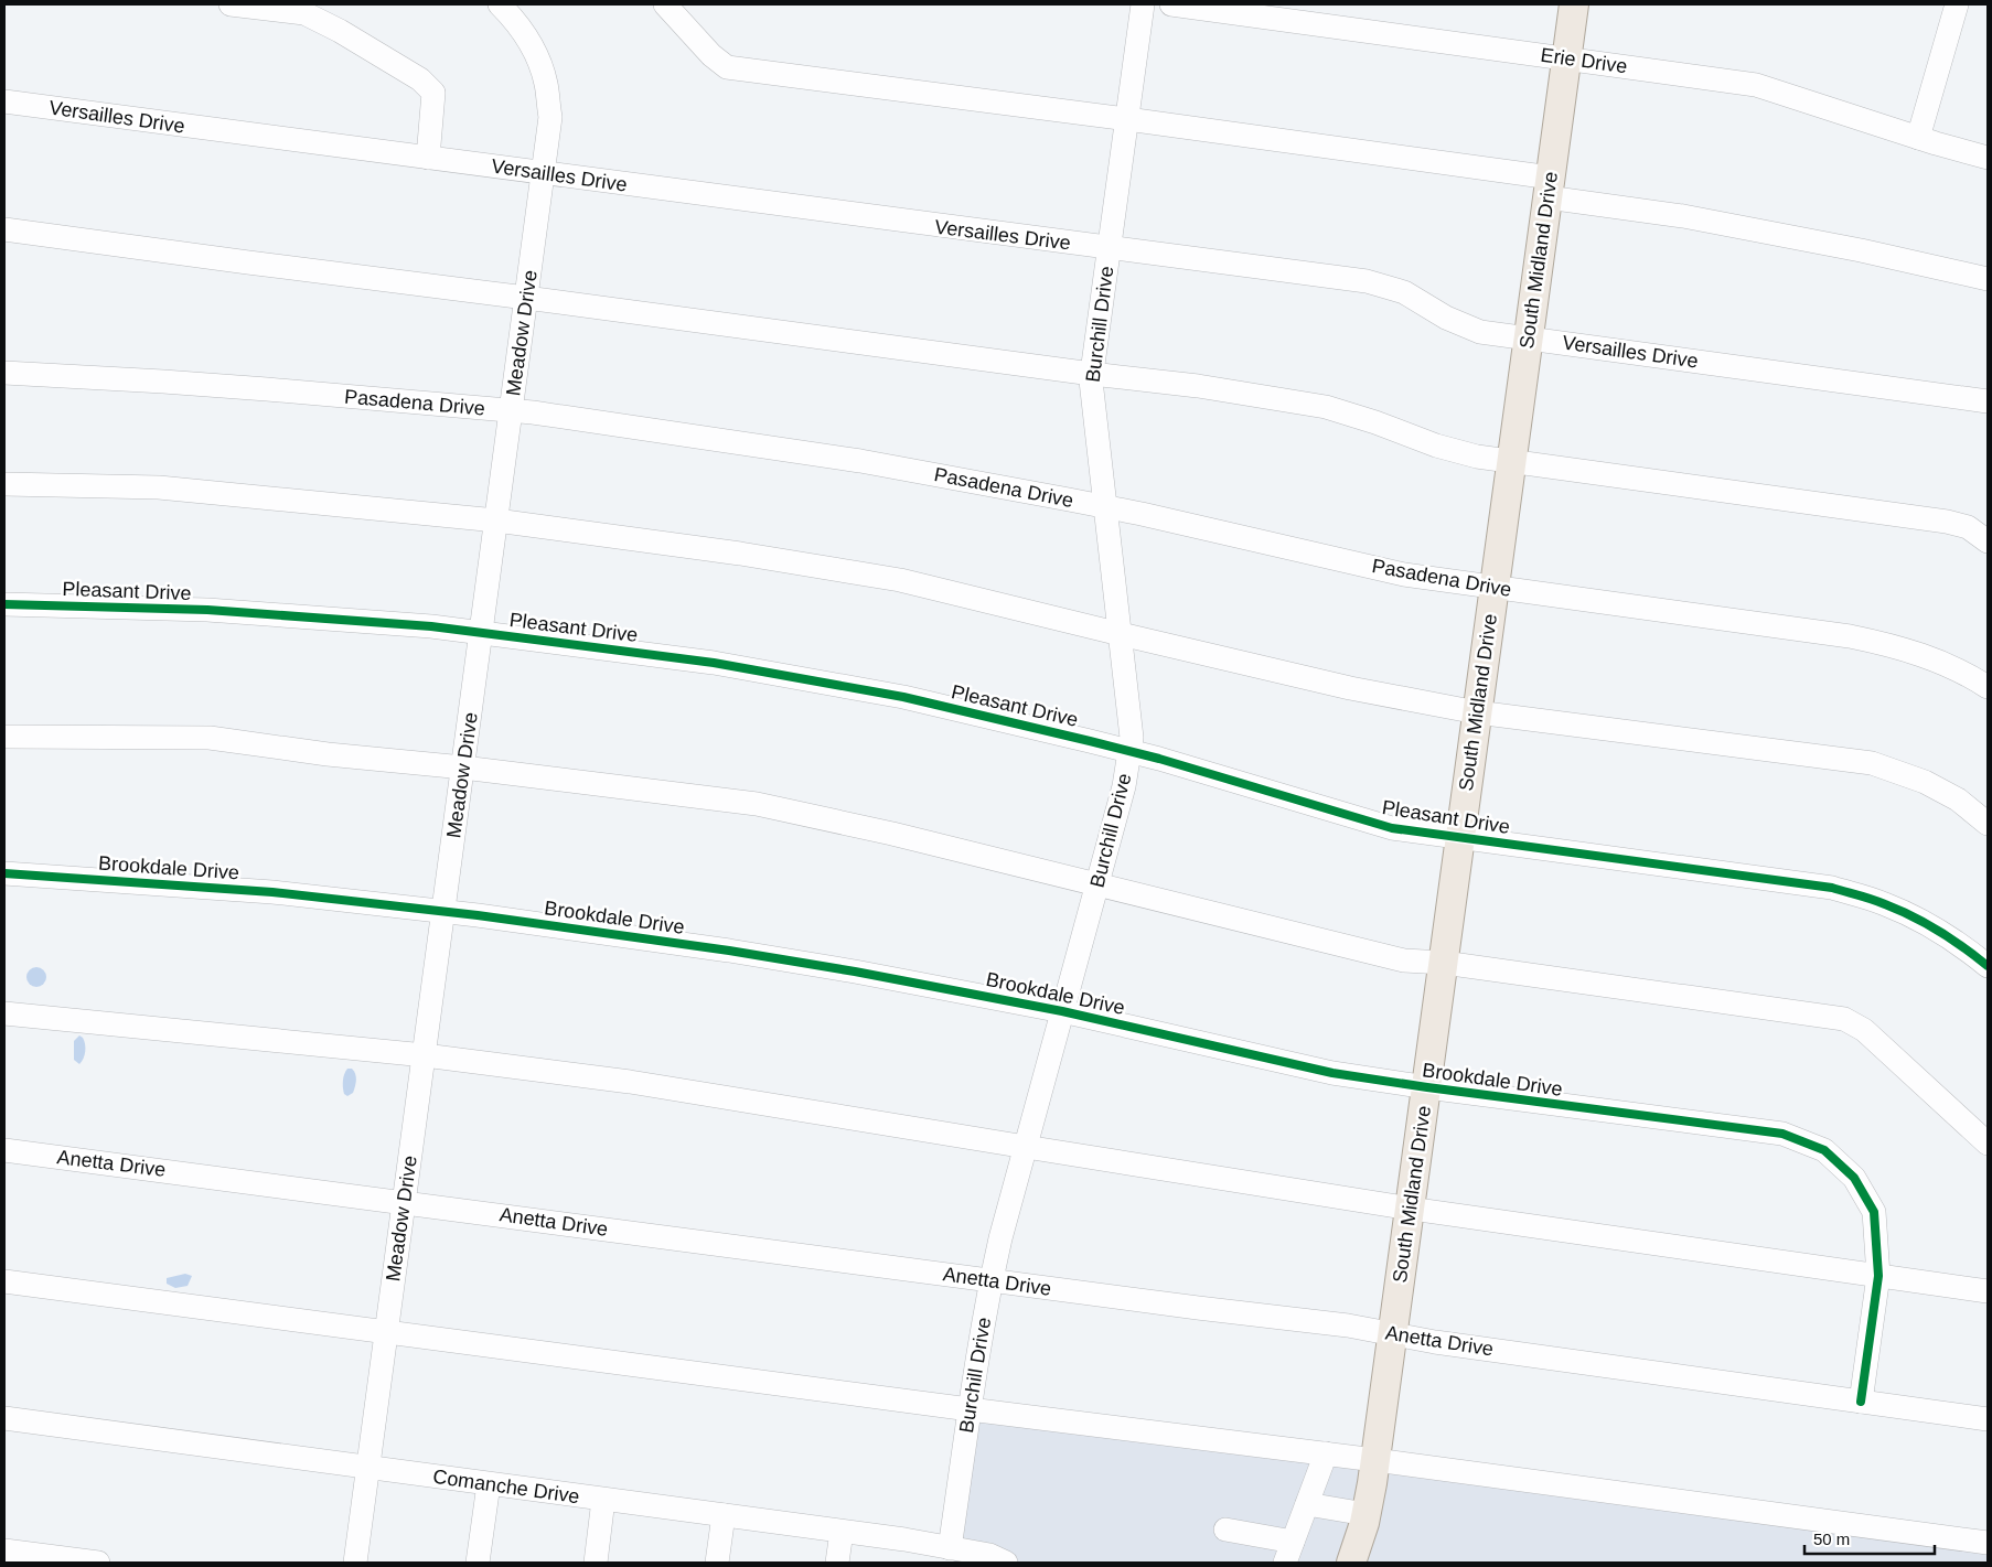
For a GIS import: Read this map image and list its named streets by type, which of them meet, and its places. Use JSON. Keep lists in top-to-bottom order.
{
  "streets": {
    "main road": ["South Midland Drive"],
    "street": [
      "Erie Drive",
      "Versailles Drive",
      "Burchill Drive",
      "Meadow Drive",
      "Pasadena Drive",
      "Pleasant Drive",
      "Brookdale Drive",
      "Anetta Drive",
      "Comanche Drive"
    ]
  },
  "crossings": [
    ["Erie Drive", "South Midland Drive"],
    ["Versailles Drive", "South Midland Drive"],
    ["Versailles Drive", "Burchill Drive"],
    ["Versailles Drive", "Meadow Drive"],
    ["South Midland Drive", "Pasadena Drive"],
    ["South Midland Drive", "Pleasant Drive"],
    ["South Midland Drive", "Brookdale Drive"],
    ["South Midland Drive", "Anetta Drive"],
    ["Burchill Drive", "Pasadena Drive"],
    ["Burchill Drive", "Pleasant Drive"],
    ["Burchill Drive", "Brookdale Drive"],
    ["Burchill Drive", "Anetta Drive"],
    ["Burchill Drive", "Comanche Drive"],
    ["Meadow Drive", "Pasadena Drive"],
    ["Meadow Drive", "Pleasant Drive"],
    ["Meadow Drive", "Brookdale Drive"],
    ["Meadow Drive", "Anetta Drive"],
    ["Meadow Drive", "Comanche Drive"],
    ["Brookdale Drive", "Anetta Drive"]
  ],
  "scale_bar": "50 m"
}
